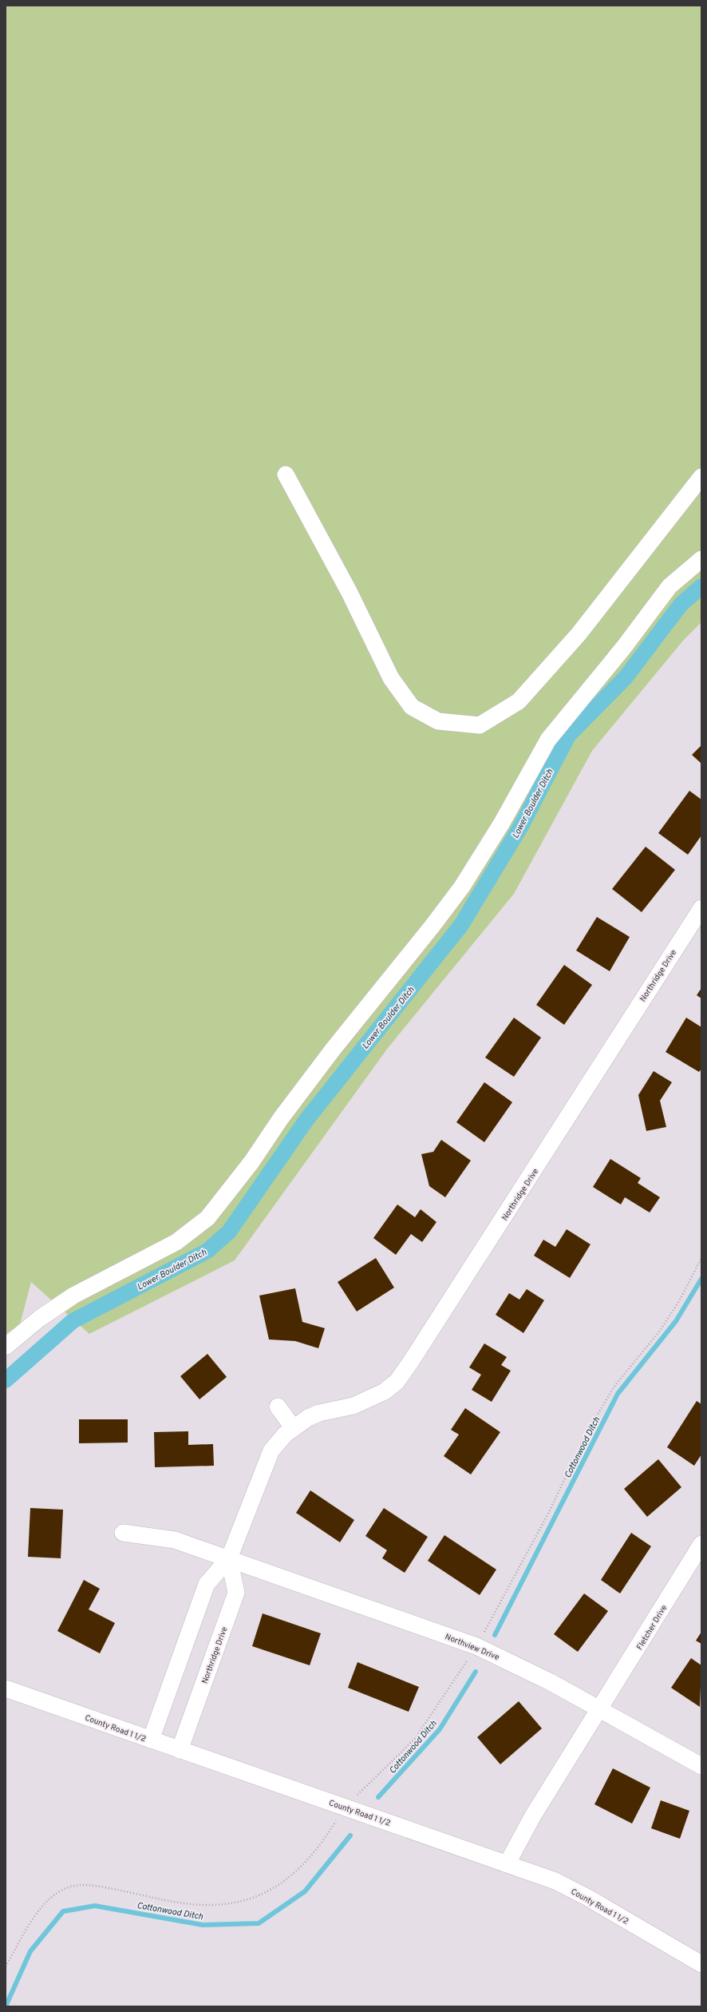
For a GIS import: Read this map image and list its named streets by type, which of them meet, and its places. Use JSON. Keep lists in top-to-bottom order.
{
  "streets": {
    "street": [
      "Northridge Drive",
      "Fletcher Drive",
      "Northview Drive",
      "County Road 1 1/2"
    ]
  },
  "crossings": [
    ["Northridge Drive", "Northview Drive"],
    ["Northridge Drive", "County Road 1 1/2"],
    ["Fletcher Drive", "Northview Drive"],
    ["Fletcher Drive", "County Road 1 1/2"]
  ],
  "water": ["Lower Boulder Ditch", "Cottonwood Ditch"]
}
